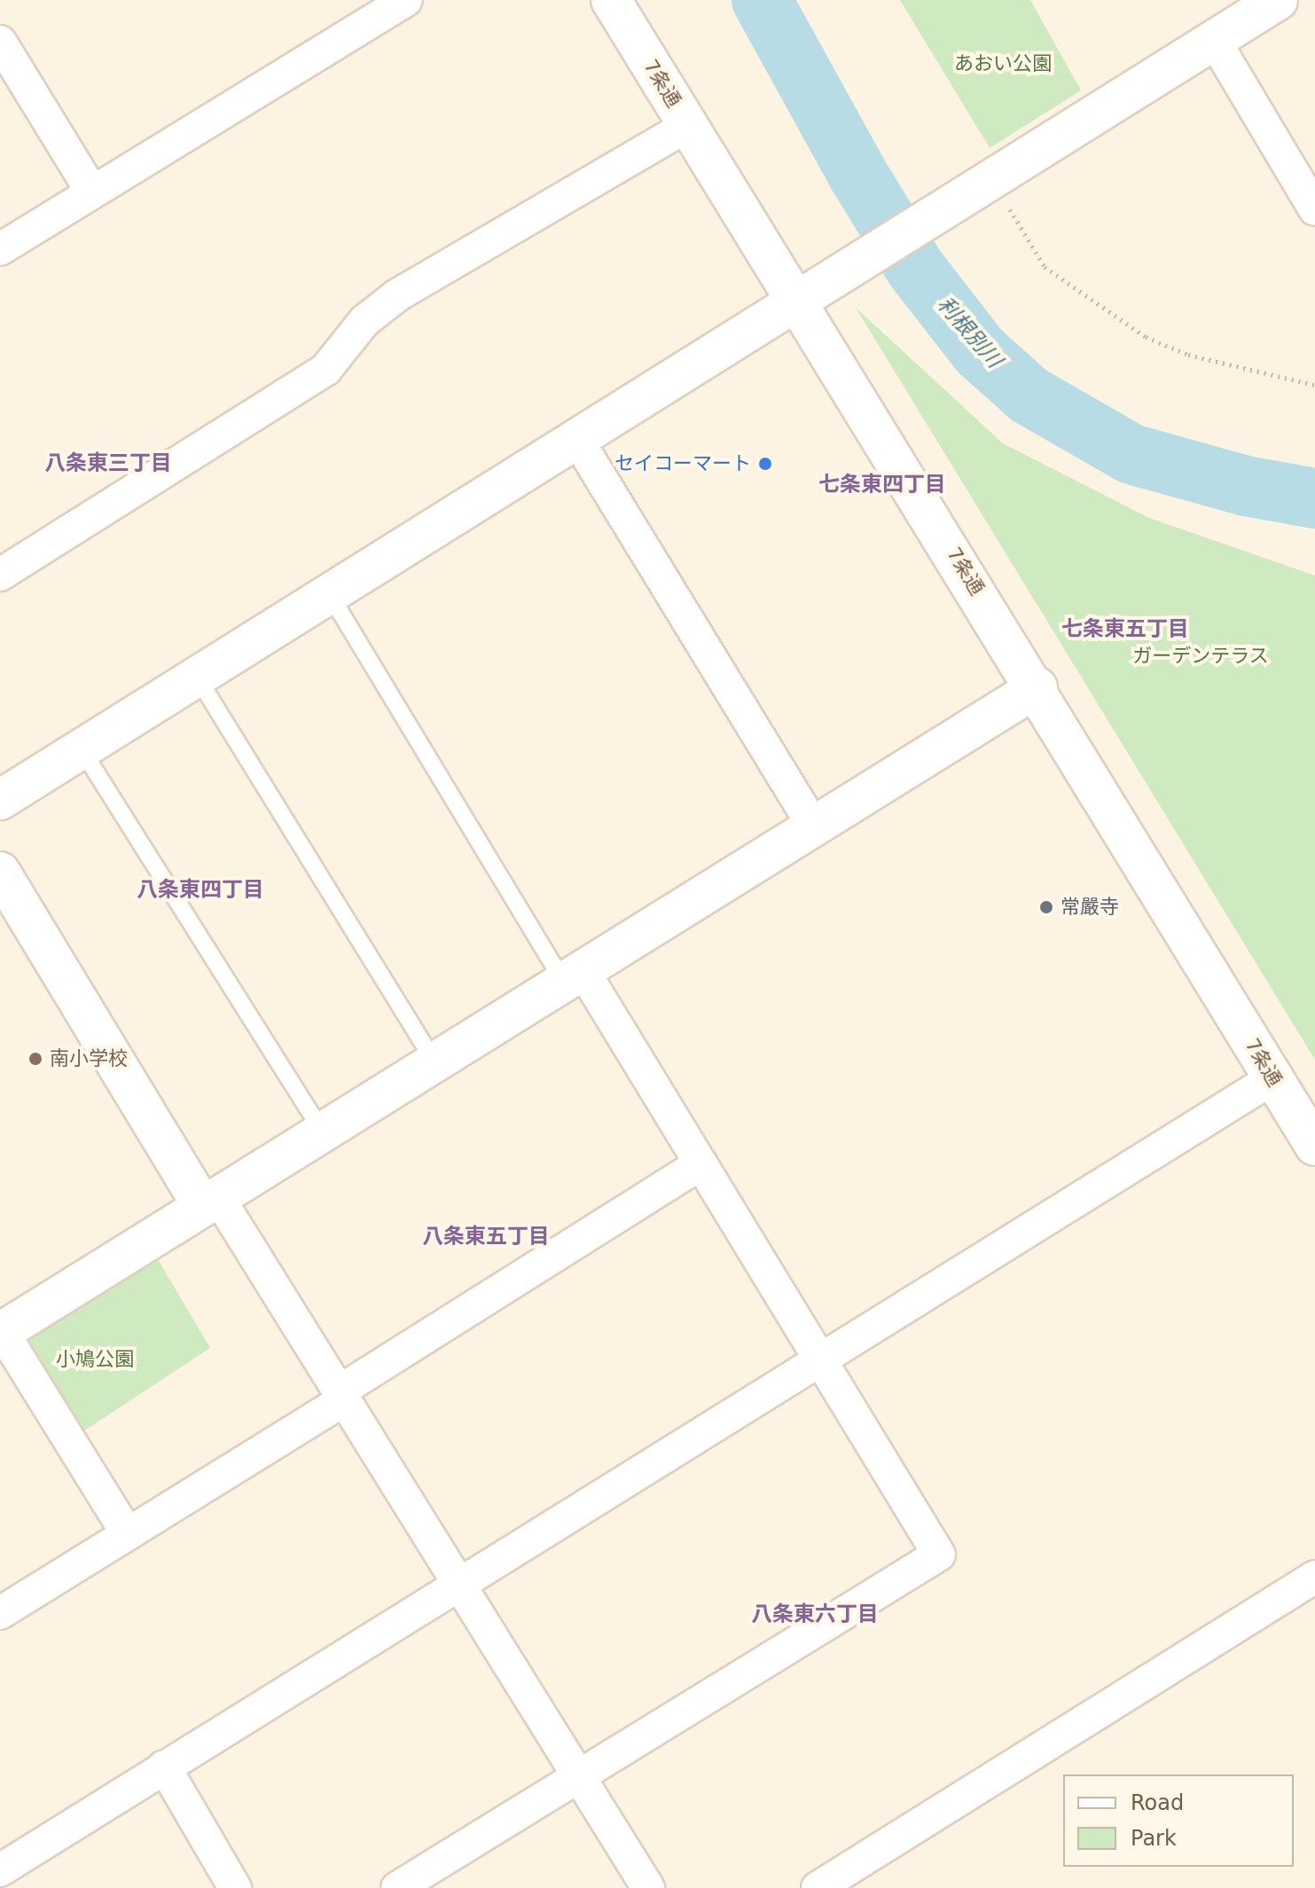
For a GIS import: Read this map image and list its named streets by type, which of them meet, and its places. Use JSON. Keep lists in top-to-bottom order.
{
  "streets": {
    "street": ["7条通"]
  },
  "districts": [
    "八条東三丁目",
    "七条東四丁目",
    "七条東五丁目",
    "八条東四丁目",
    "八条東五丁目",
    "八条東六丁目"
  ],
  "water": ["利根別川"],
  "parks": ["あおい公園", "ガーデンテラス", "小鳩公園"],
  "places": ["セイコーマート", "常嚴寺", "南小学校"],
  "legend": ["Road", "Park"]
}
